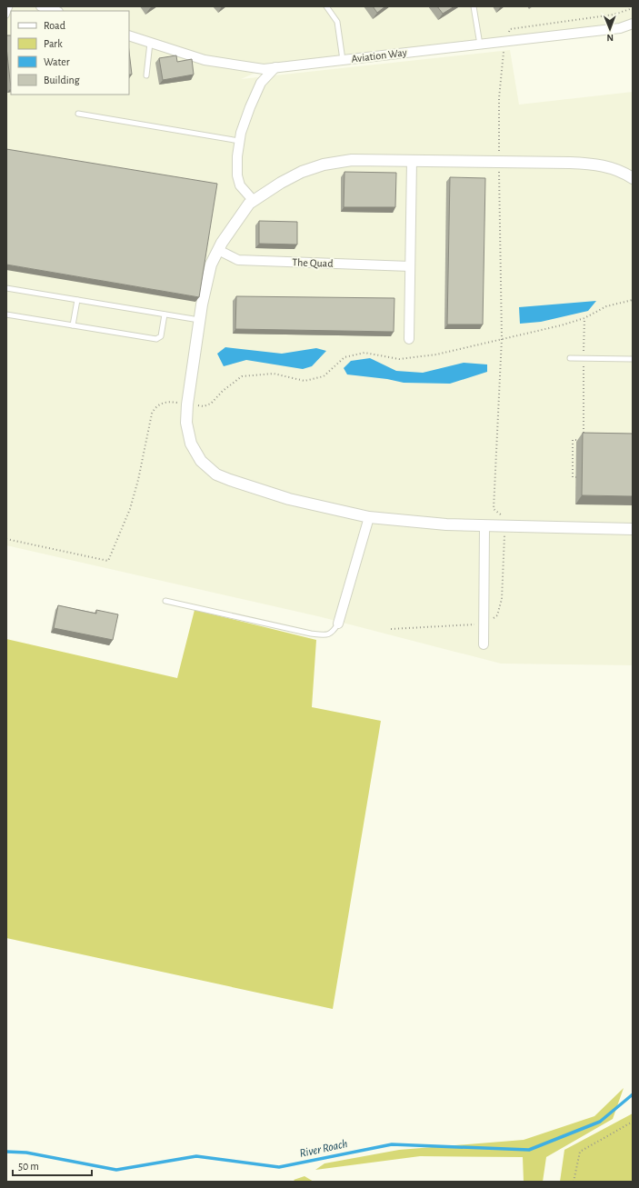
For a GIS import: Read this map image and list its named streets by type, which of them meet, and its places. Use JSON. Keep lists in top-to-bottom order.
{
  "streets": {
    "street": ["Aviation Way", "The Quad"]
  },
  "water": ["River Roach"],
  "legend": [
    "Road",
    "Park",
    "Water",
    "Building"
  ],
  "scale_bar": "50 m",
  "north": "bottom"
}
